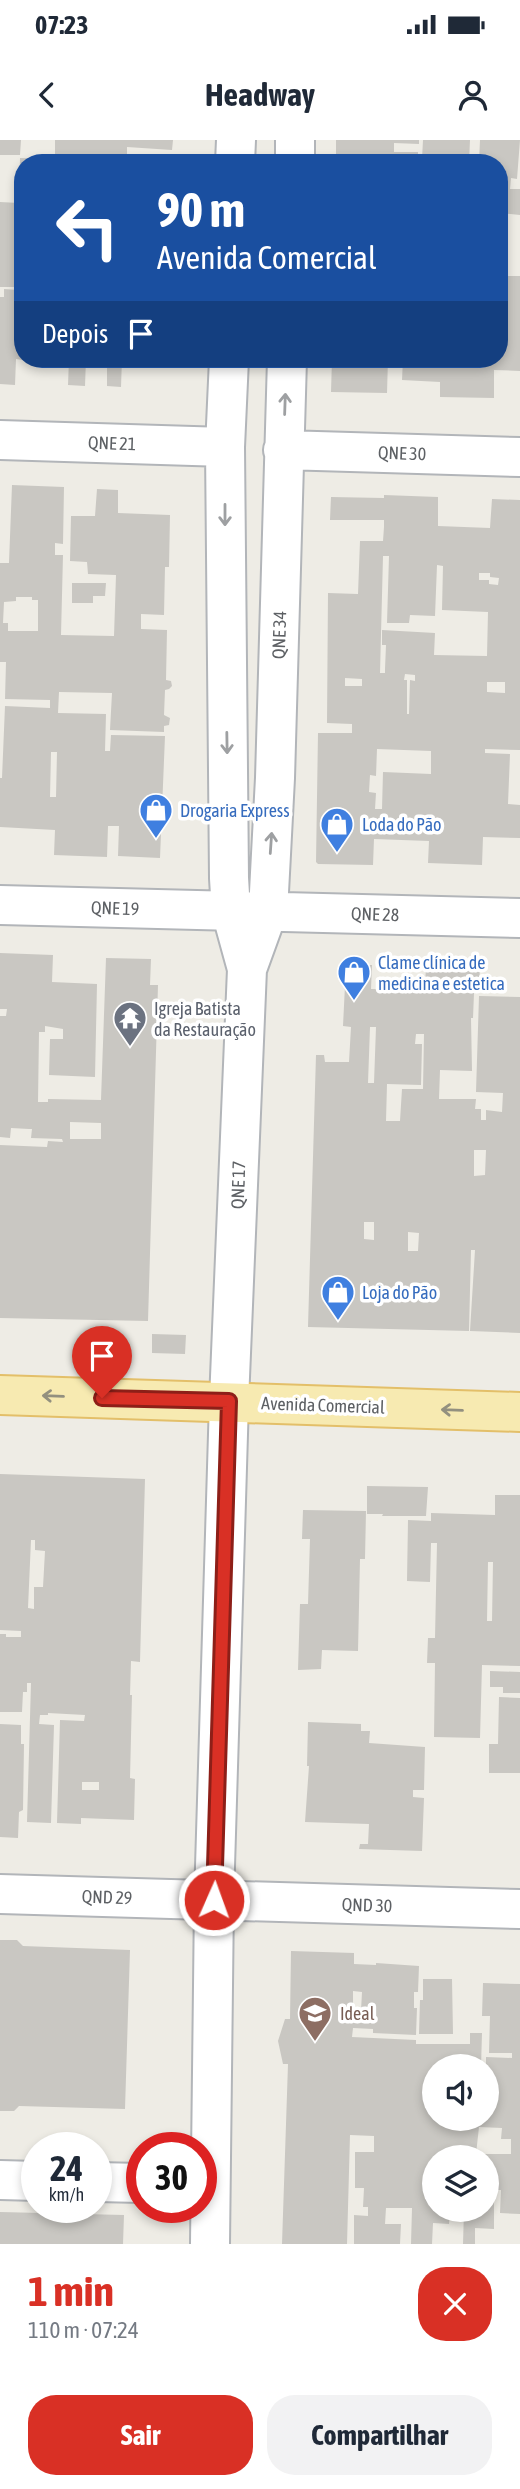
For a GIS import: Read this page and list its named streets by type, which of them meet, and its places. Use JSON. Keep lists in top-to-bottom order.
{
  "streets": {
    "main road": ["Avenida Comercial"],
    "street": [
      "QNE 21",
      "QNE 30",
      "QNE 34",
      "QNE 19",
      "QNE 28",
      "QNE 17",
      "QND 29",
      "QND 30"
    ]
  },
  "crossings": [
    ["QNE 30", "QNE 34"],
    ["QNE 34", "QNE 19"],
    ["QNE 34", "QNE 28"],
    ["QNE 34", "QNE 17"],
    ["QNE 19", "QNE 28"],
    ["QNE 19", "QNE 17"],
    ["QNE 28", "QNE 17"],
    ["QNE 17", "Avenida Comercial"],
    ["QNE 17", "QND 29"],
    ["QNE 17", "QND 30"],
    ["QND 29", "QND 30"]
  ],
  "one_way": ["Avenida Comercial"],
  "places": {
    "shop": [
      "Drogaria Express",
      "Loda do Pão",
      "Clame clínica de medicina e estetica",
      "Loja do Pão"
    ],
    "temple": ["Igreja Batista da Restauração"],
    "school or university": ["Ideal"]
  },
  "page": {
    "status": "07:23",
    "header": "Headway",
    "turn": ["90 m", "Avenida Comercial"],
    "then": "Depois",
    "speed": "24 km/h",
    "limit": "30",
    "heading": ["1 min", "110 m · 07:24"],
    "buttons": ["Sair", "Compartilhar"]
  }
}
